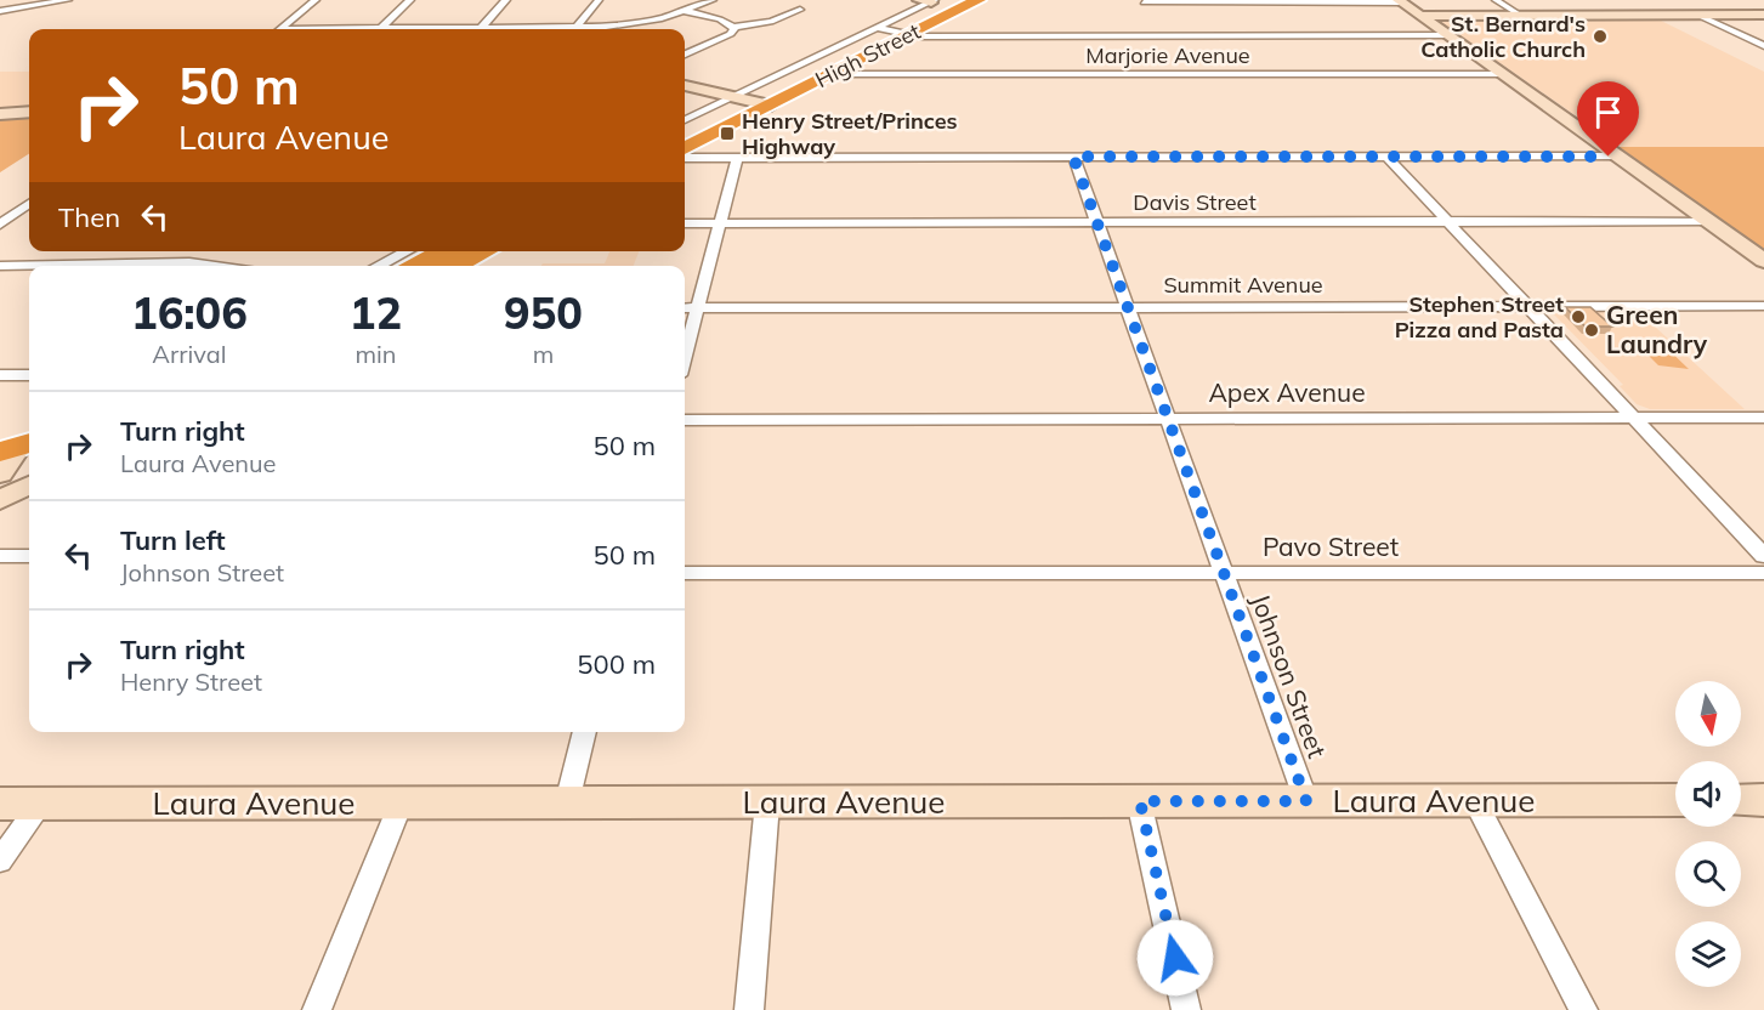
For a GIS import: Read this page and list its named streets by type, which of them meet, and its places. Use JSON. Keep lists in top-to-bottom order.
{
  "streets": {
    "highway": ["High Street"],
    "street": [
      "Marjorie Avenue",
      "Davis Street",
      "Summit Avenue",
      "Apex Avenue",
      "Pavo Street",
      "Johnson Street",
      "Laura Avenue"
    ]
  },
  "crossings": [
    ["High Street", "Marjorie Avenue"],
    ["Davis Street", "Johnson Street"],
    ["Summit Avenue", "Johnson Street"],
    ["Apex Avenue", "Johnson Street"],
    ["Pavo Street", "Johnson Street"],
    ["Johnson Street", "Laura Avenue"]
  ],
  "places": {
    "other": ["St. Bernard's Catholic Church", "Stephen Street Pizza and Pasta", "Green Laundry"],
    "transit": ["Henry Street/Princes Highway"]
  },
  "north": "bottom",
  "page": {
    "turn": ["50 m", "Laura Avenue"],
    "then": "Then",
    "eta": [
      "16:06",
      "Arrival",
      "12",
      "min",
      "950",
      "m"
    ],
    "list": [
      {
        "name": "Turn right",
        "note": "Laura Avenue",
        "value": "50 m"
      },
      {
        "name": "Turn left",
        "note": "Johnson Street",
        "value": "50 m"
      },
      {
        "name": "Turn right",
        "note": "Henry Street",
        "value": "500 m"
      }
    ]
  }
}
